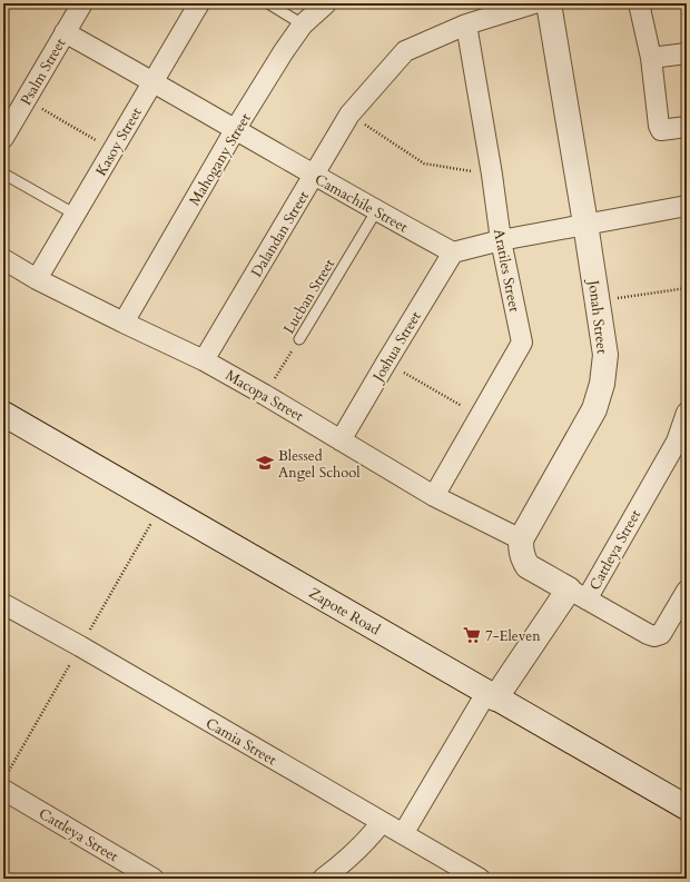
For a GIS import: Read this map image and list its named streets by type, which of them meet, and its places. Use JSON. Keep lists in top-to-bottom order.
{
  "streets": {
    "street": [
      "Psalm Street",
      "Kasoy Street",
      "Mahogany Street",
      "Camachile Street",
      "Dalandan Street",
      "Aratiles Street",
      "Jonah Street",
      "Joshua Street",
      "Macopa Street",
      "Cattleya Street",
      "Zapote Road",
      "Camia Street"
    ],
    "lane": ["Lucban Street"]
  },
  "crossings": [
    ["Psalm Street", "Camachile Street"],
    ["Kasoy Street", "Camachile Street"],
    ["Kasoy Street", "Macopa Street"],
    ["Mahogany Street", "Camachile Street"],
    ["Mahogany Street", "Macopa Street"],
    ["Camachile Street", "Dalandan Street"],
    ["Camachile Street", "Lucban Street"],
    ["Camachile Street", "Joshua Street"],
    ["Dalandan Street", "Aratiles Street"],
    ["Dalandan Street", "Macopa Street"],
    ["Aratiles Street", "Macopa Street"],
    ["Lucban Street", "Macopa Street"],
    ["Jonah Street", "Macopa Street"],
    ["Joshua Street", "Macopa Street"],
    ["Cattleya Street", "Zapote Road"],
    ["Cattleya Street", "Camia Street"]
  ],
  "places": {
    "school or university": ["Blessed Angel School"],
    "supermarket": ["7-Eleven"]
  }
}
